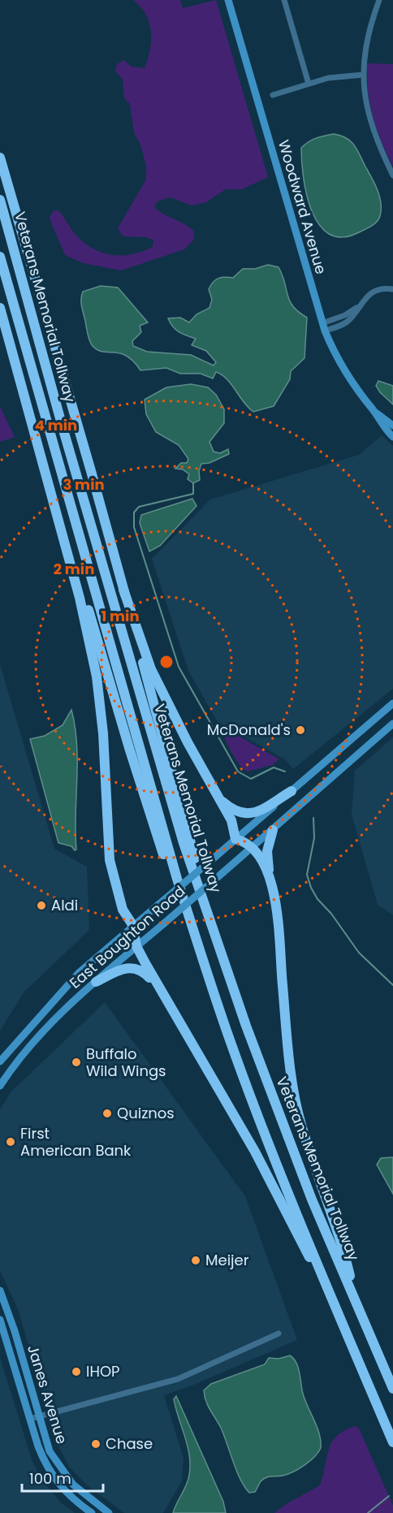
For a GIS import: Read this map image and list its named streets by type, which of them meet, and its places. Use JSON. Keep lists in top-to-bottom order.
{
  "streets": {
    "highway": ["Veterans Memorial Tollway"],
    "main road": ["Woodward Avenue", "East Boughton Road", "Janes Avenue"]
  },
  "places": [
    "McDonald's",
    "Aldi",
    "Buffalo Wild Wings",
    "Quiznos",
    "First American Bank",
    "Meijer",
    "IHOP",
    "Chase"
  ],
  "scale_bar": "100 m",
  "rings": [
    "4 min",
    "3 min",
    "2 min",
    "1 min"
  ]
}
